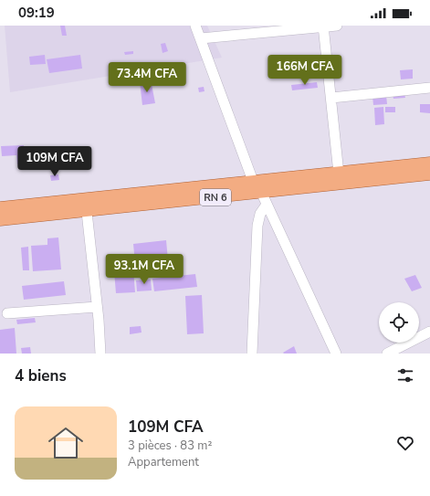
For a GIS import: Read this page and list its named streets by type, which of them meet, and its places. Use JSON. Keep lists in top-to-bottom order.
{
  "streets": {
    "main road": ["RN 6"]
  },
  "page": {
    "status": "09:19",
    "price": [
      "166M CFA",
      "73.4M CFA",
      "109M CFA",
      "93.1M CFA"
    ],
    "heading": "4 biens",
    "list": [
      {
        "name": "109M CFA",
        "note": "3 pièces · 83 m² · Appartement"
      }
    ]
  }
}
